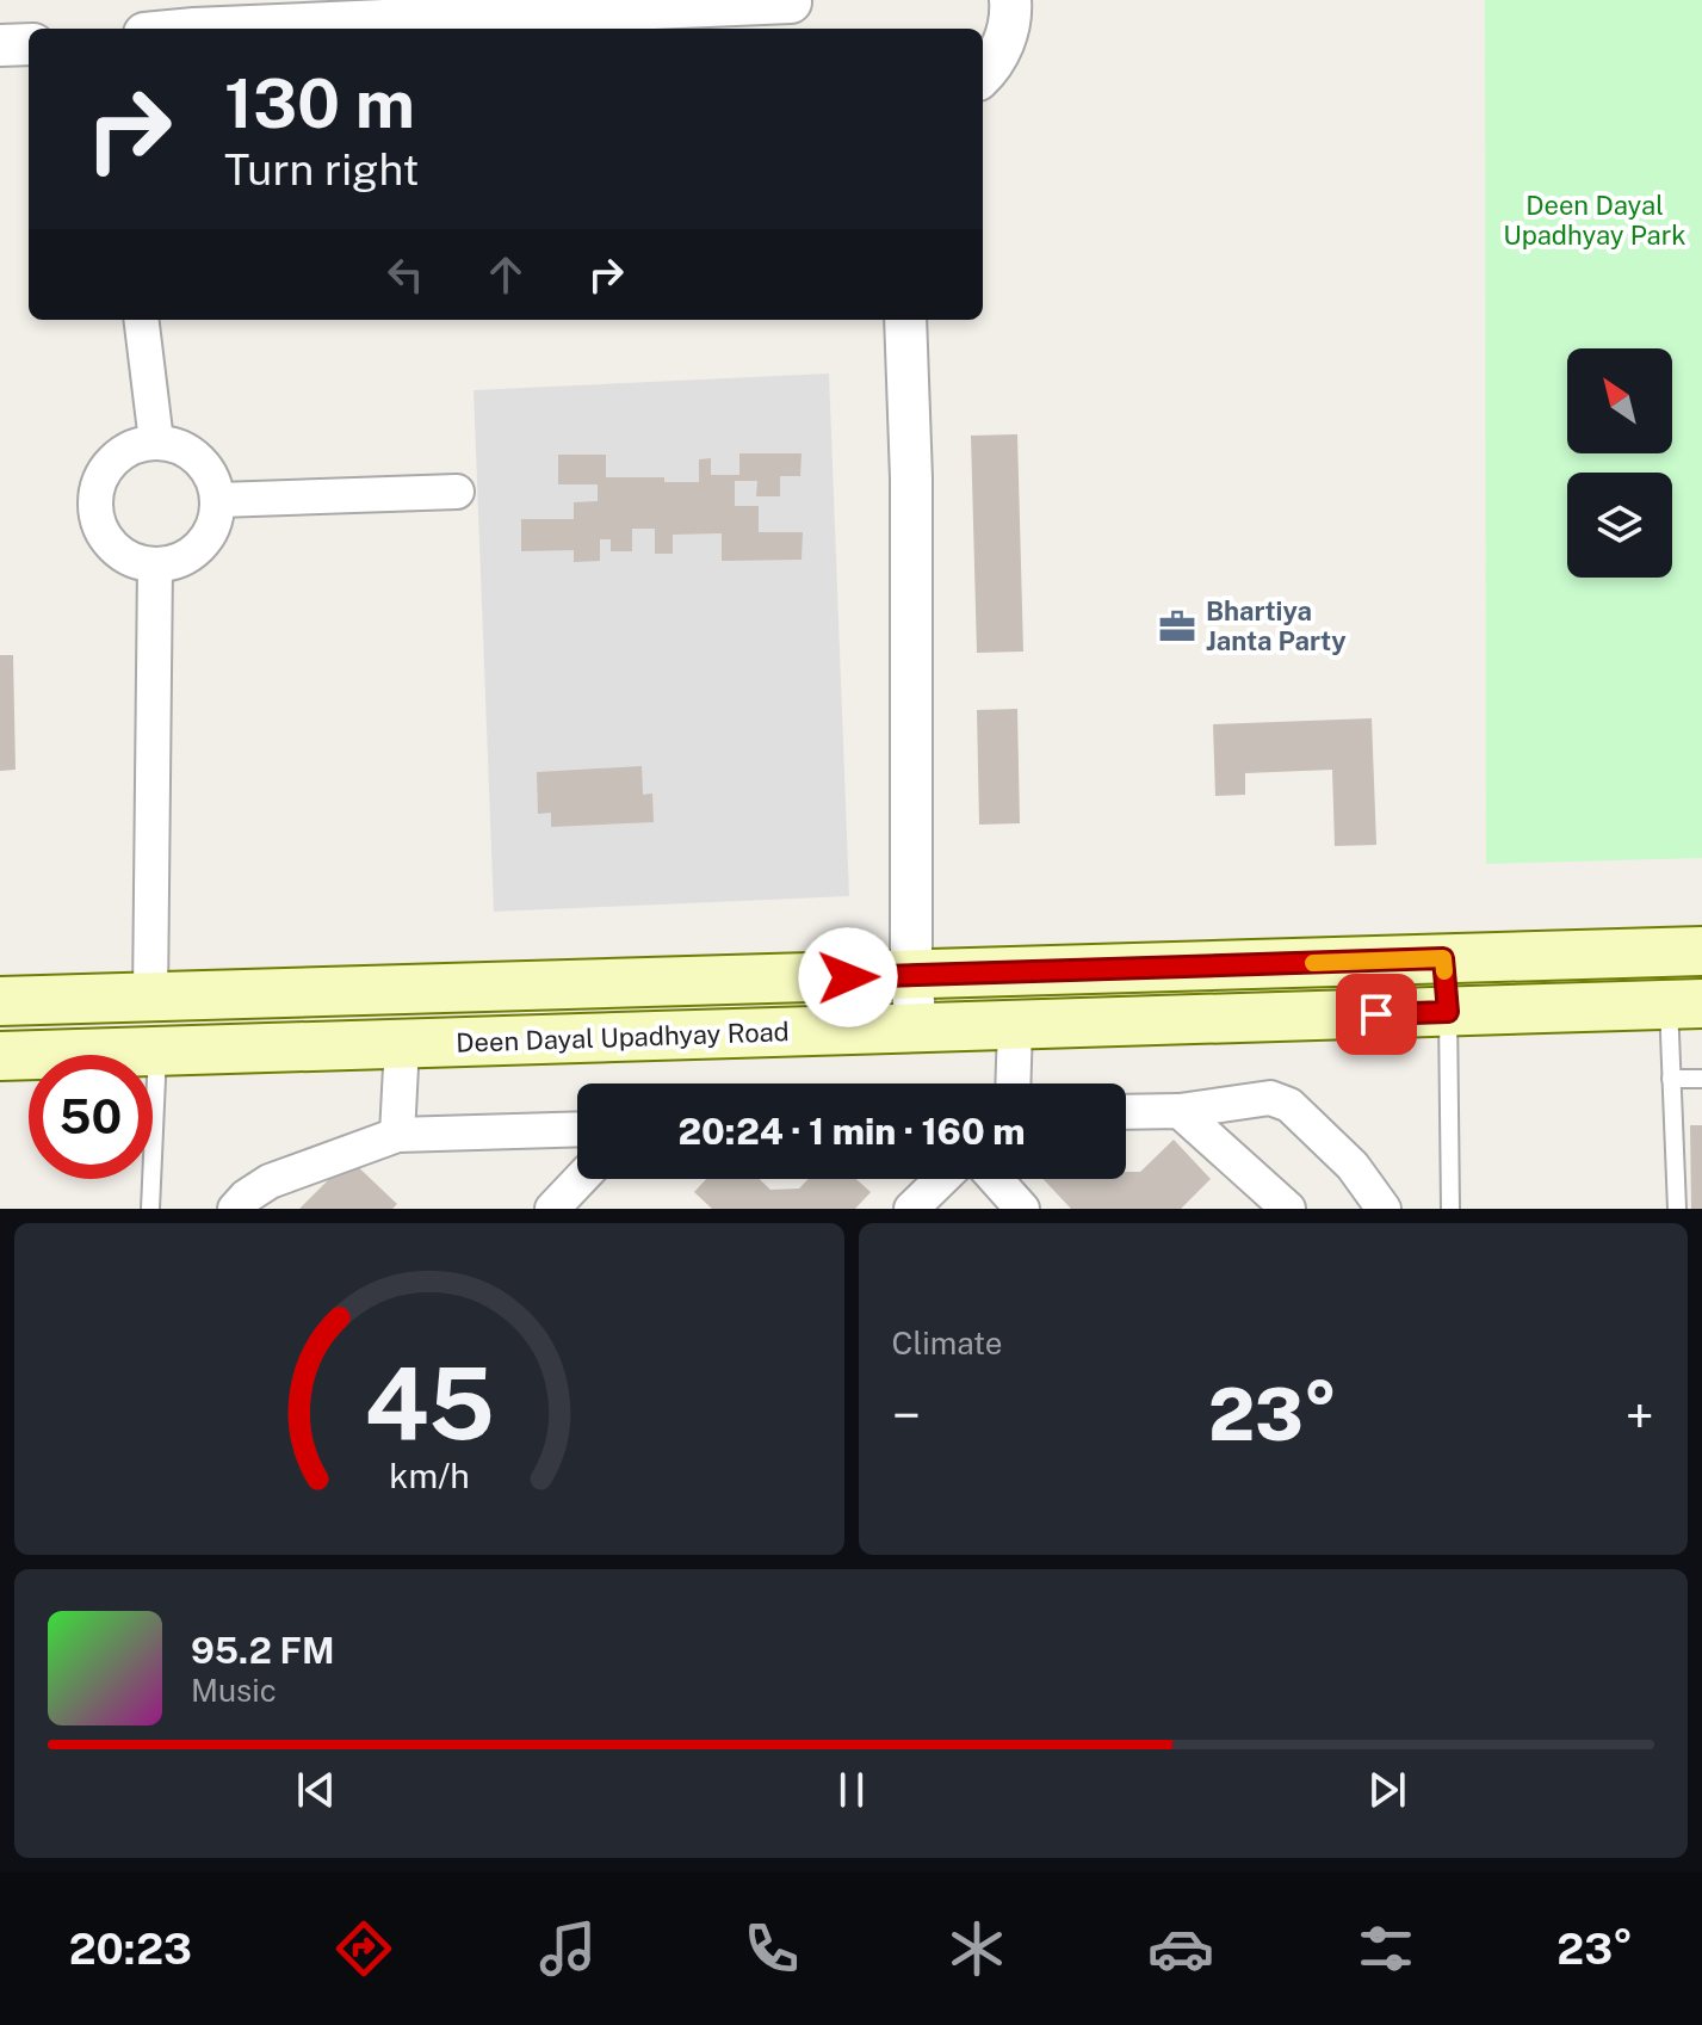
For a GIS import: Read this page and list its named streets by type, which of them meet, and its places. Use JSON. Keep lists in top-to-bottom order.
{
  "streets": {
    "main road": ["Deen Dayal Upadhyay Road"]
  },
  "parks": ["Deen Dayal Upadhyay Park"],
  "places": {
    "office": ["Bhartiya Janta Party"]
  },
  "north": "top left",
  "page": {
    "turn": ["130 m", "Turn right"],
    "limit": "50",
    "trip": "20:24 · 1 min · 160 m",
    "tile": "Climate",
    "heat": ["−", "23°", "+"],
    "song": ["95.2 FM", "Music"],
    "tabs": ["20:23", "23°"],
    "gauge": ["45", "km/h"]
  }
}
